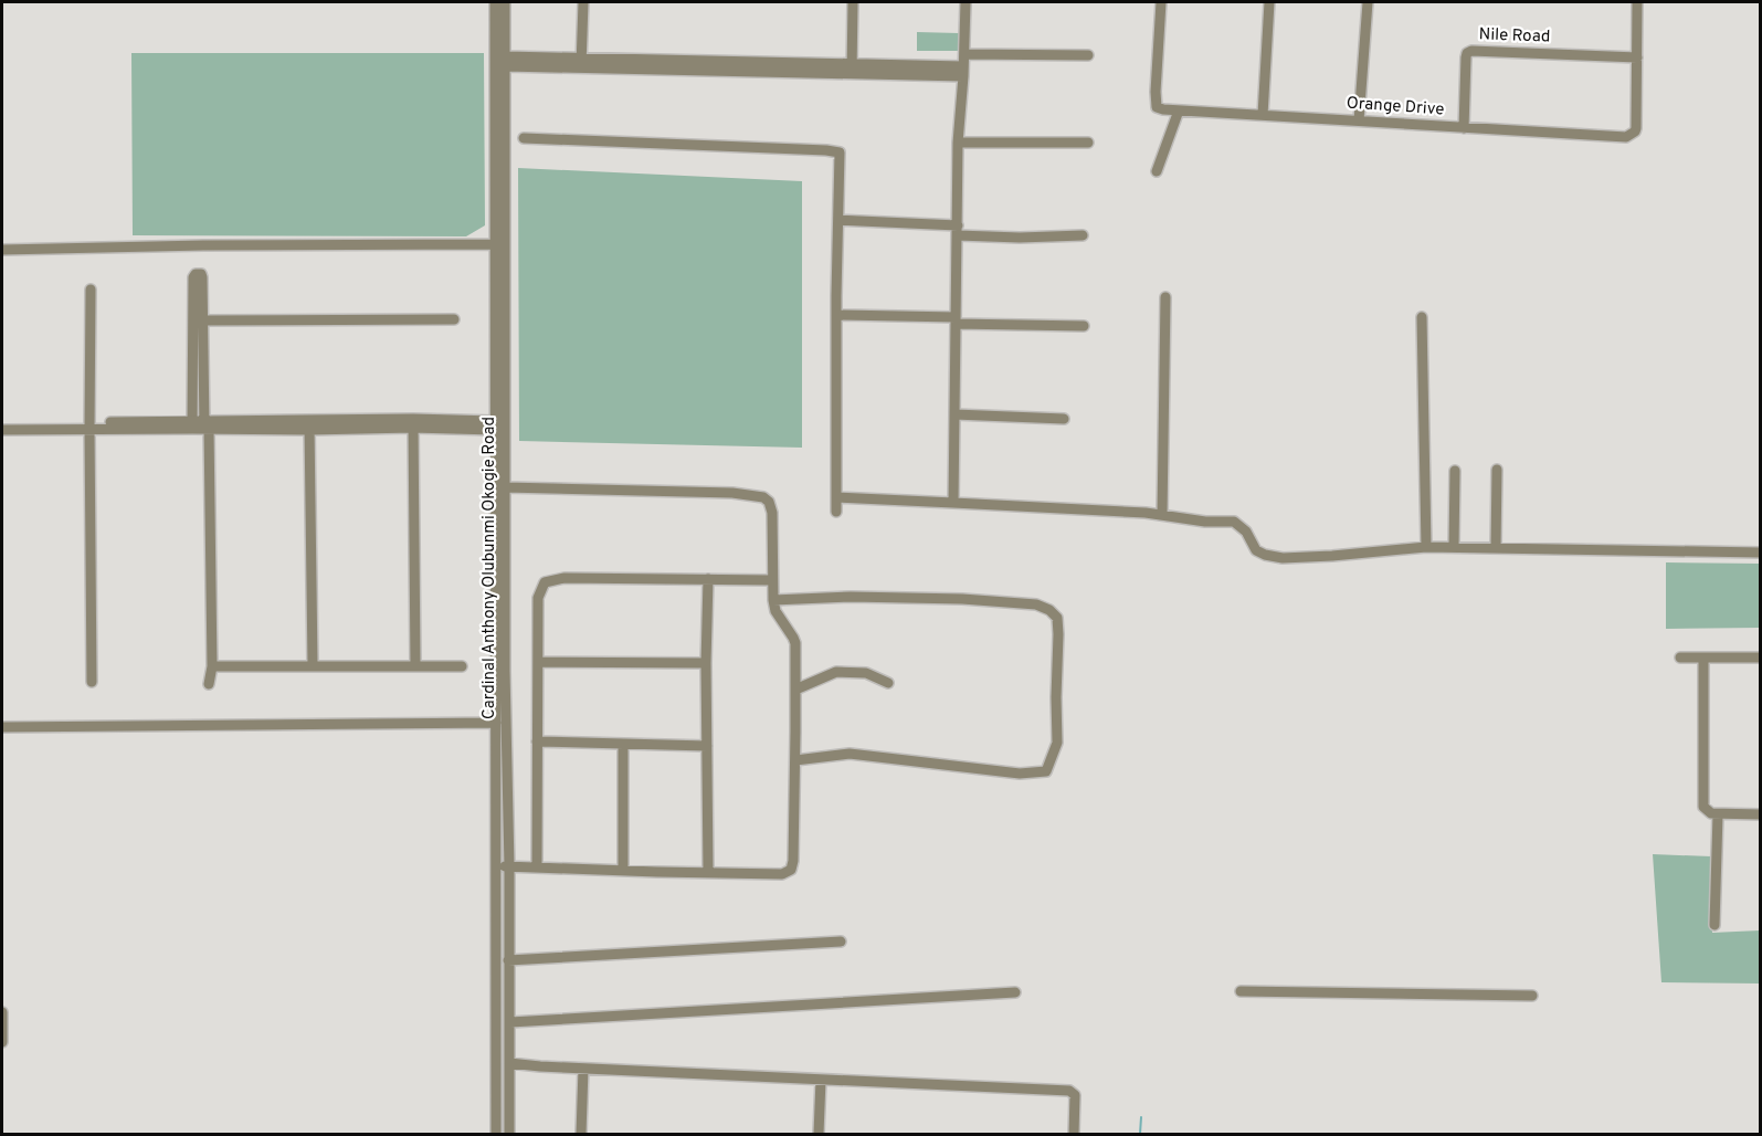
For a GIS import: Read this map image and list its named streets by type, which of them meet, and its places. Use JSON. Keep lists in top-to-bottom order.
{
  "streets": {
    "street": ["Nile Road", "Orange Drive", "Cardinal Anthony Olubunmi Okogie Road"]
  },
  "crossings": [
    ["Nile Road", "Orange Drive"]
  ]
}
